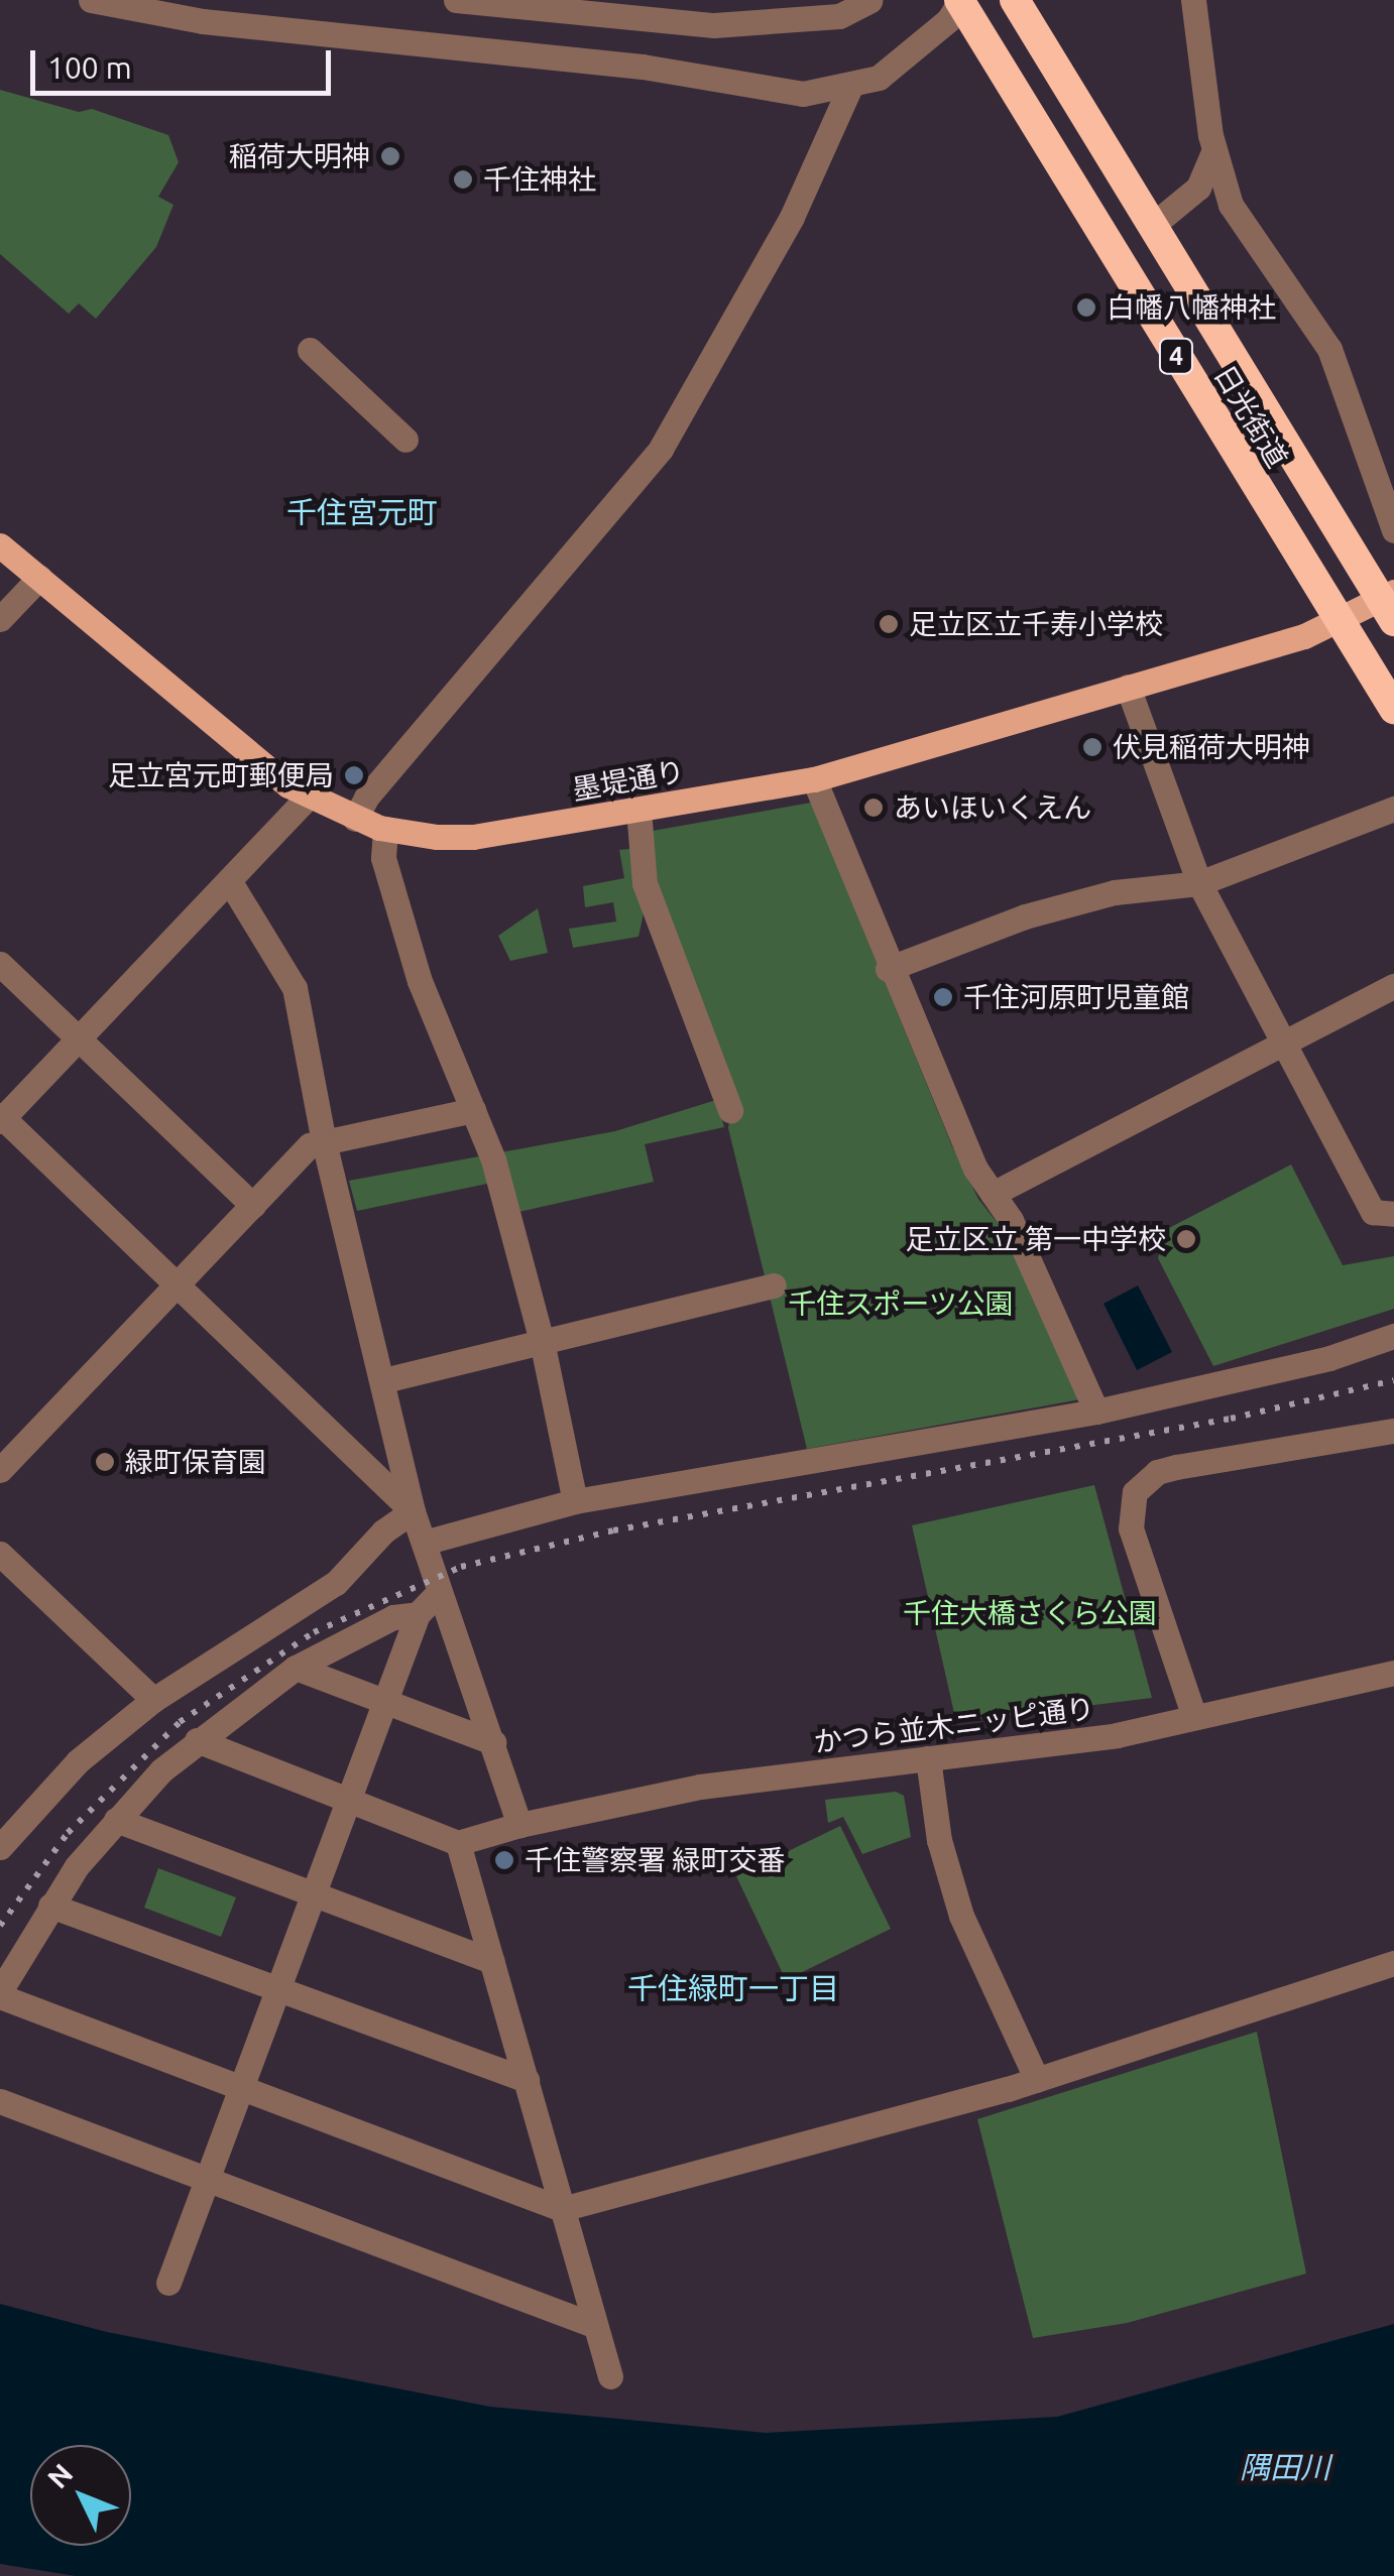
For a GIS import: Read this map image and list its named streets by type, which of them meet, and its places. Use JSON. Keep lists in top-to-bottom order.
{
  "streets": {
    "highway": ["4", "日光街道"],
    "main road": ["墨堤通り"],
    "street": ["かつら並木ニッピ通り"]
  },
  "crossings": [
    ["日光街道", "墨堤通り"]
  ],
  "districts": ["千住宮元町", "千住緑町一丁目"],
  "water": ["隅田川"],
  "parks": ["千住スポーツ公園", "千住大橋さくら公園"],
  "places": [
    "稲荷大明神",
    "千住神社",
    "白幡八幡神社",
    "足立区立千寿小学校",
    "伏見稲荷大明神",
    "足立宮元町郵便局",
    "あいほいくえん",
    "千住河原町児童館",
    "足立区立 第一中学校",
    "緑町保育園",
    "千住警察署 緑町交番"
  ],
  "scale_bar": "100 m",
  "north": "top left"
}
